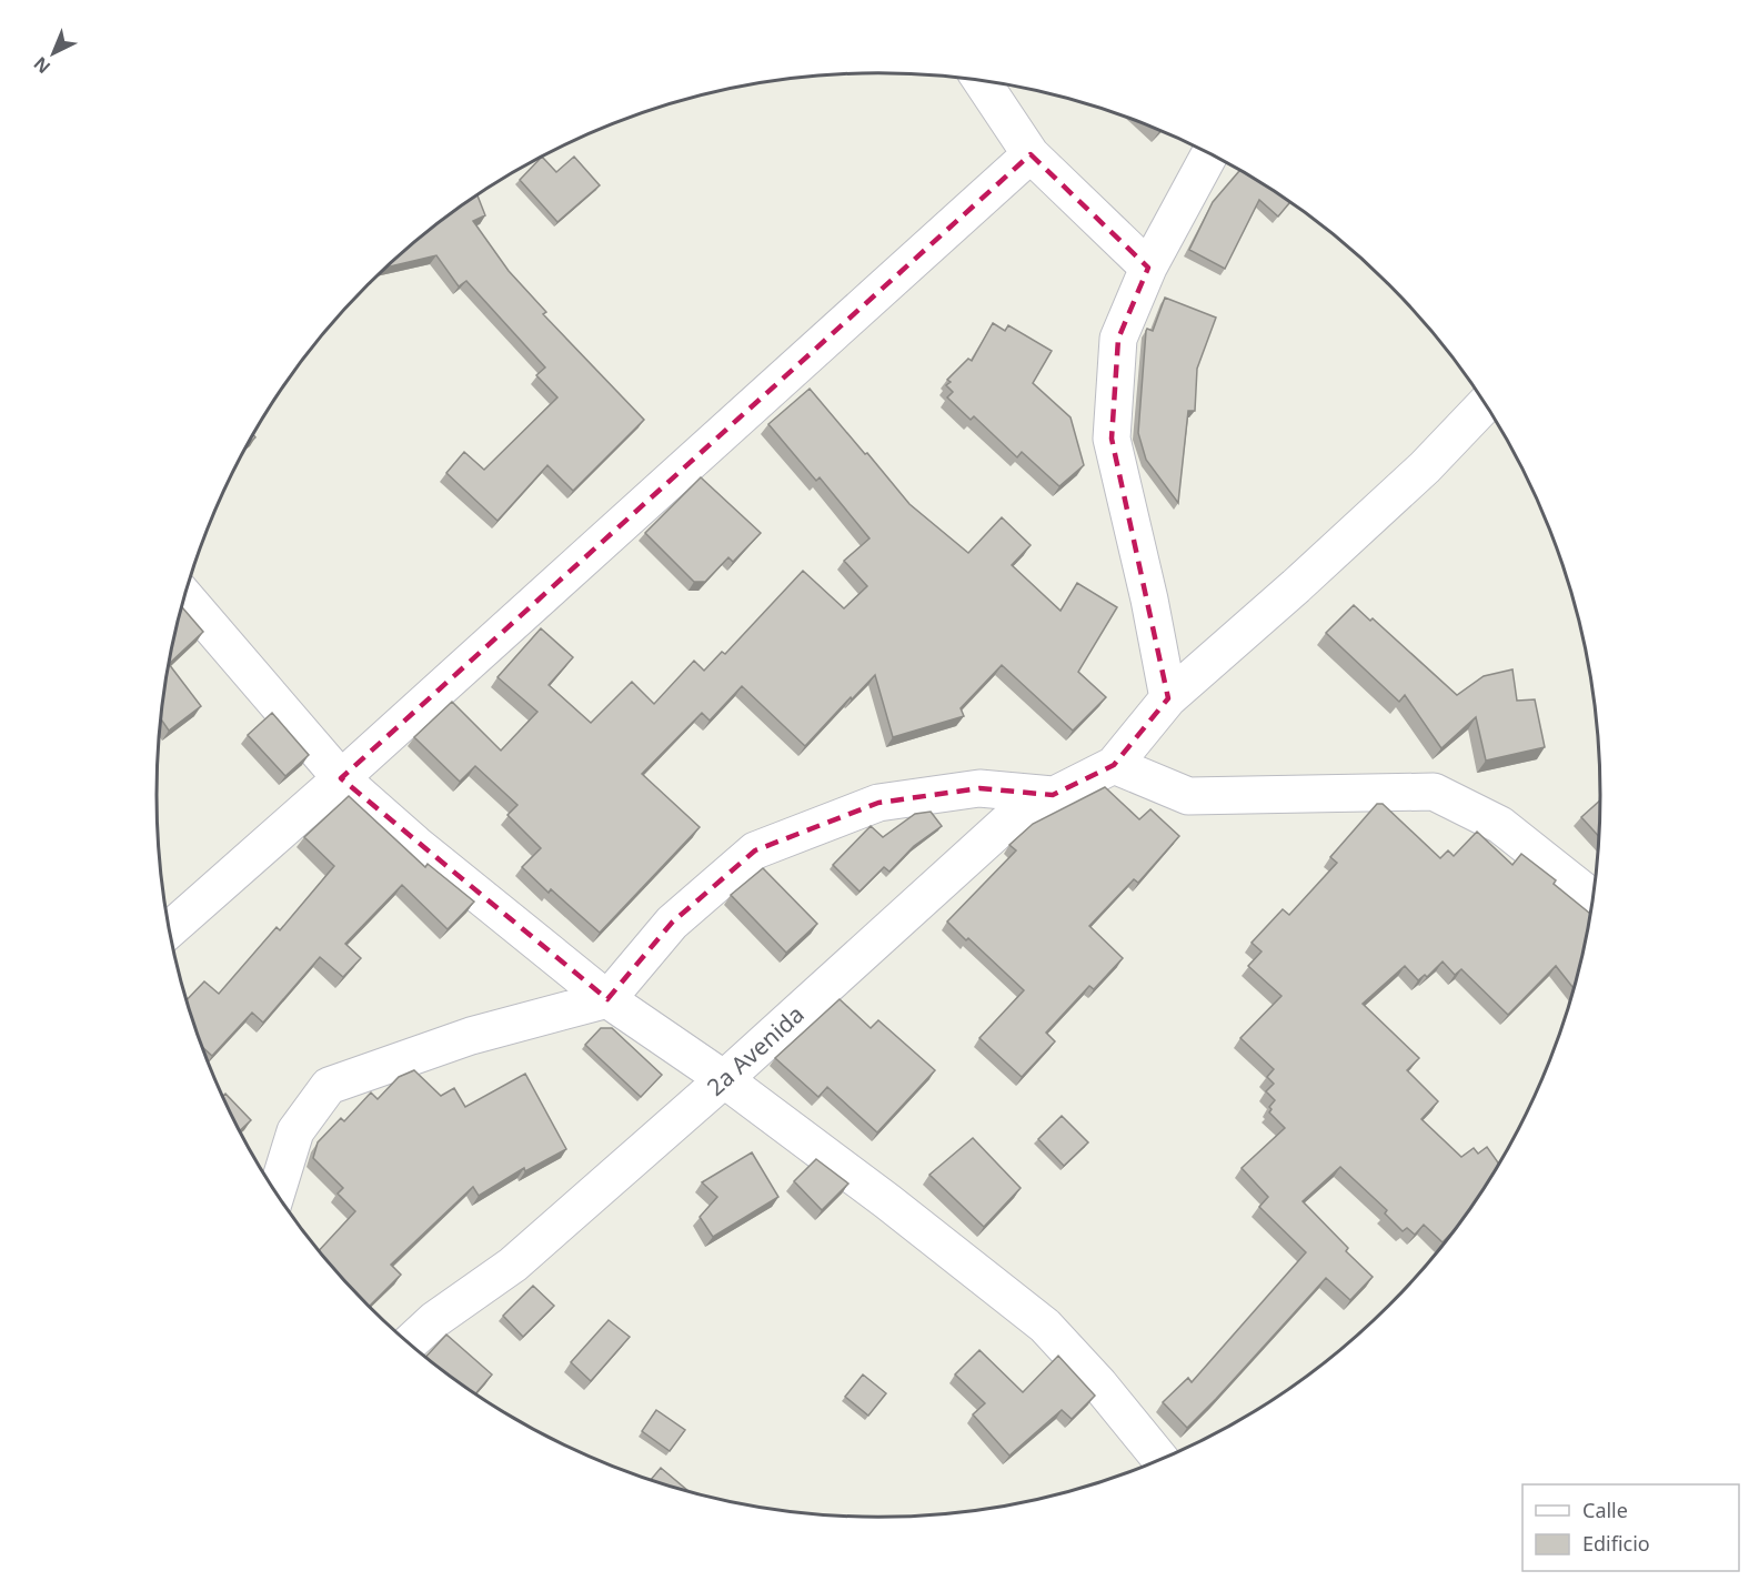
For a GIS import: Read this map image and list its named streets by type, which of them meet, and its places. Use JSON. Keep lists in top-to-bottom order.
{
  "streets": {
    "street": ["2a Avenida"]
  },
  "legend": ["Calle", "Edificio"],
  "north": "bottom left"
}
